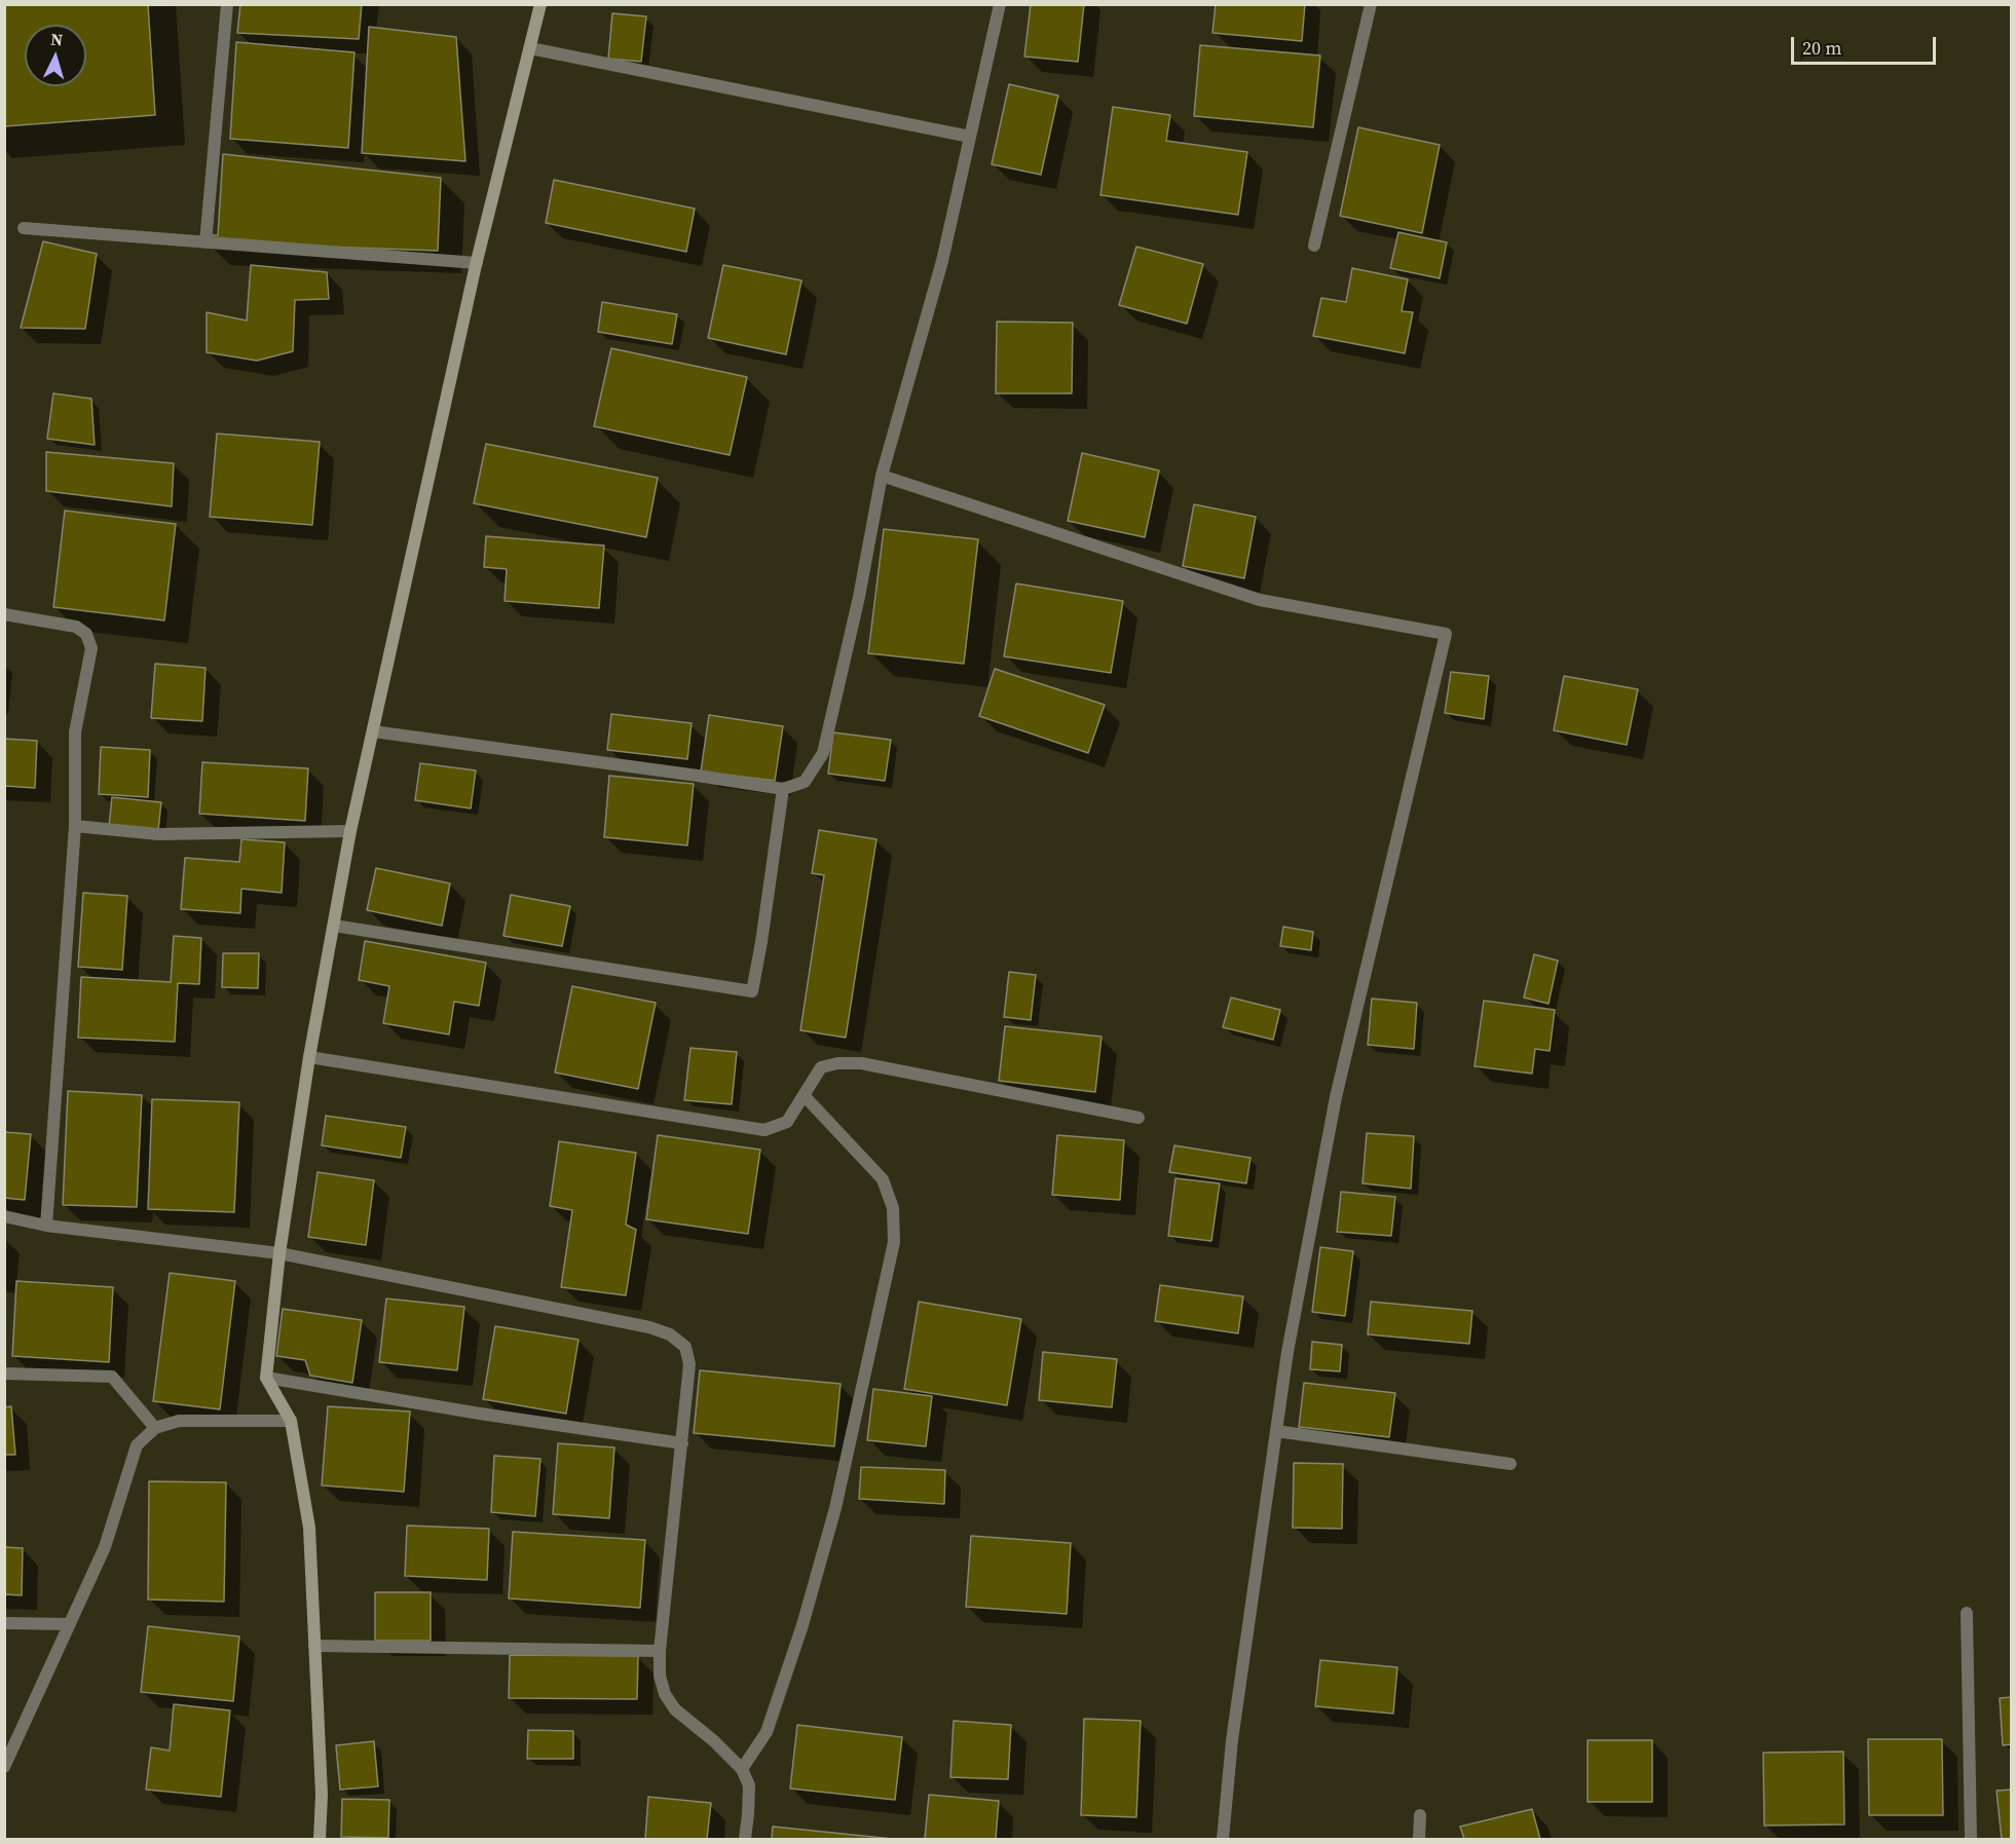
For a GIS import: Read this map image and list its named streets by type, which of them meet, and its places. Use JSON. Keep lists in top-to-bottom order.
{
  "scale_bar": "20 m",
  "north": "top"
}
